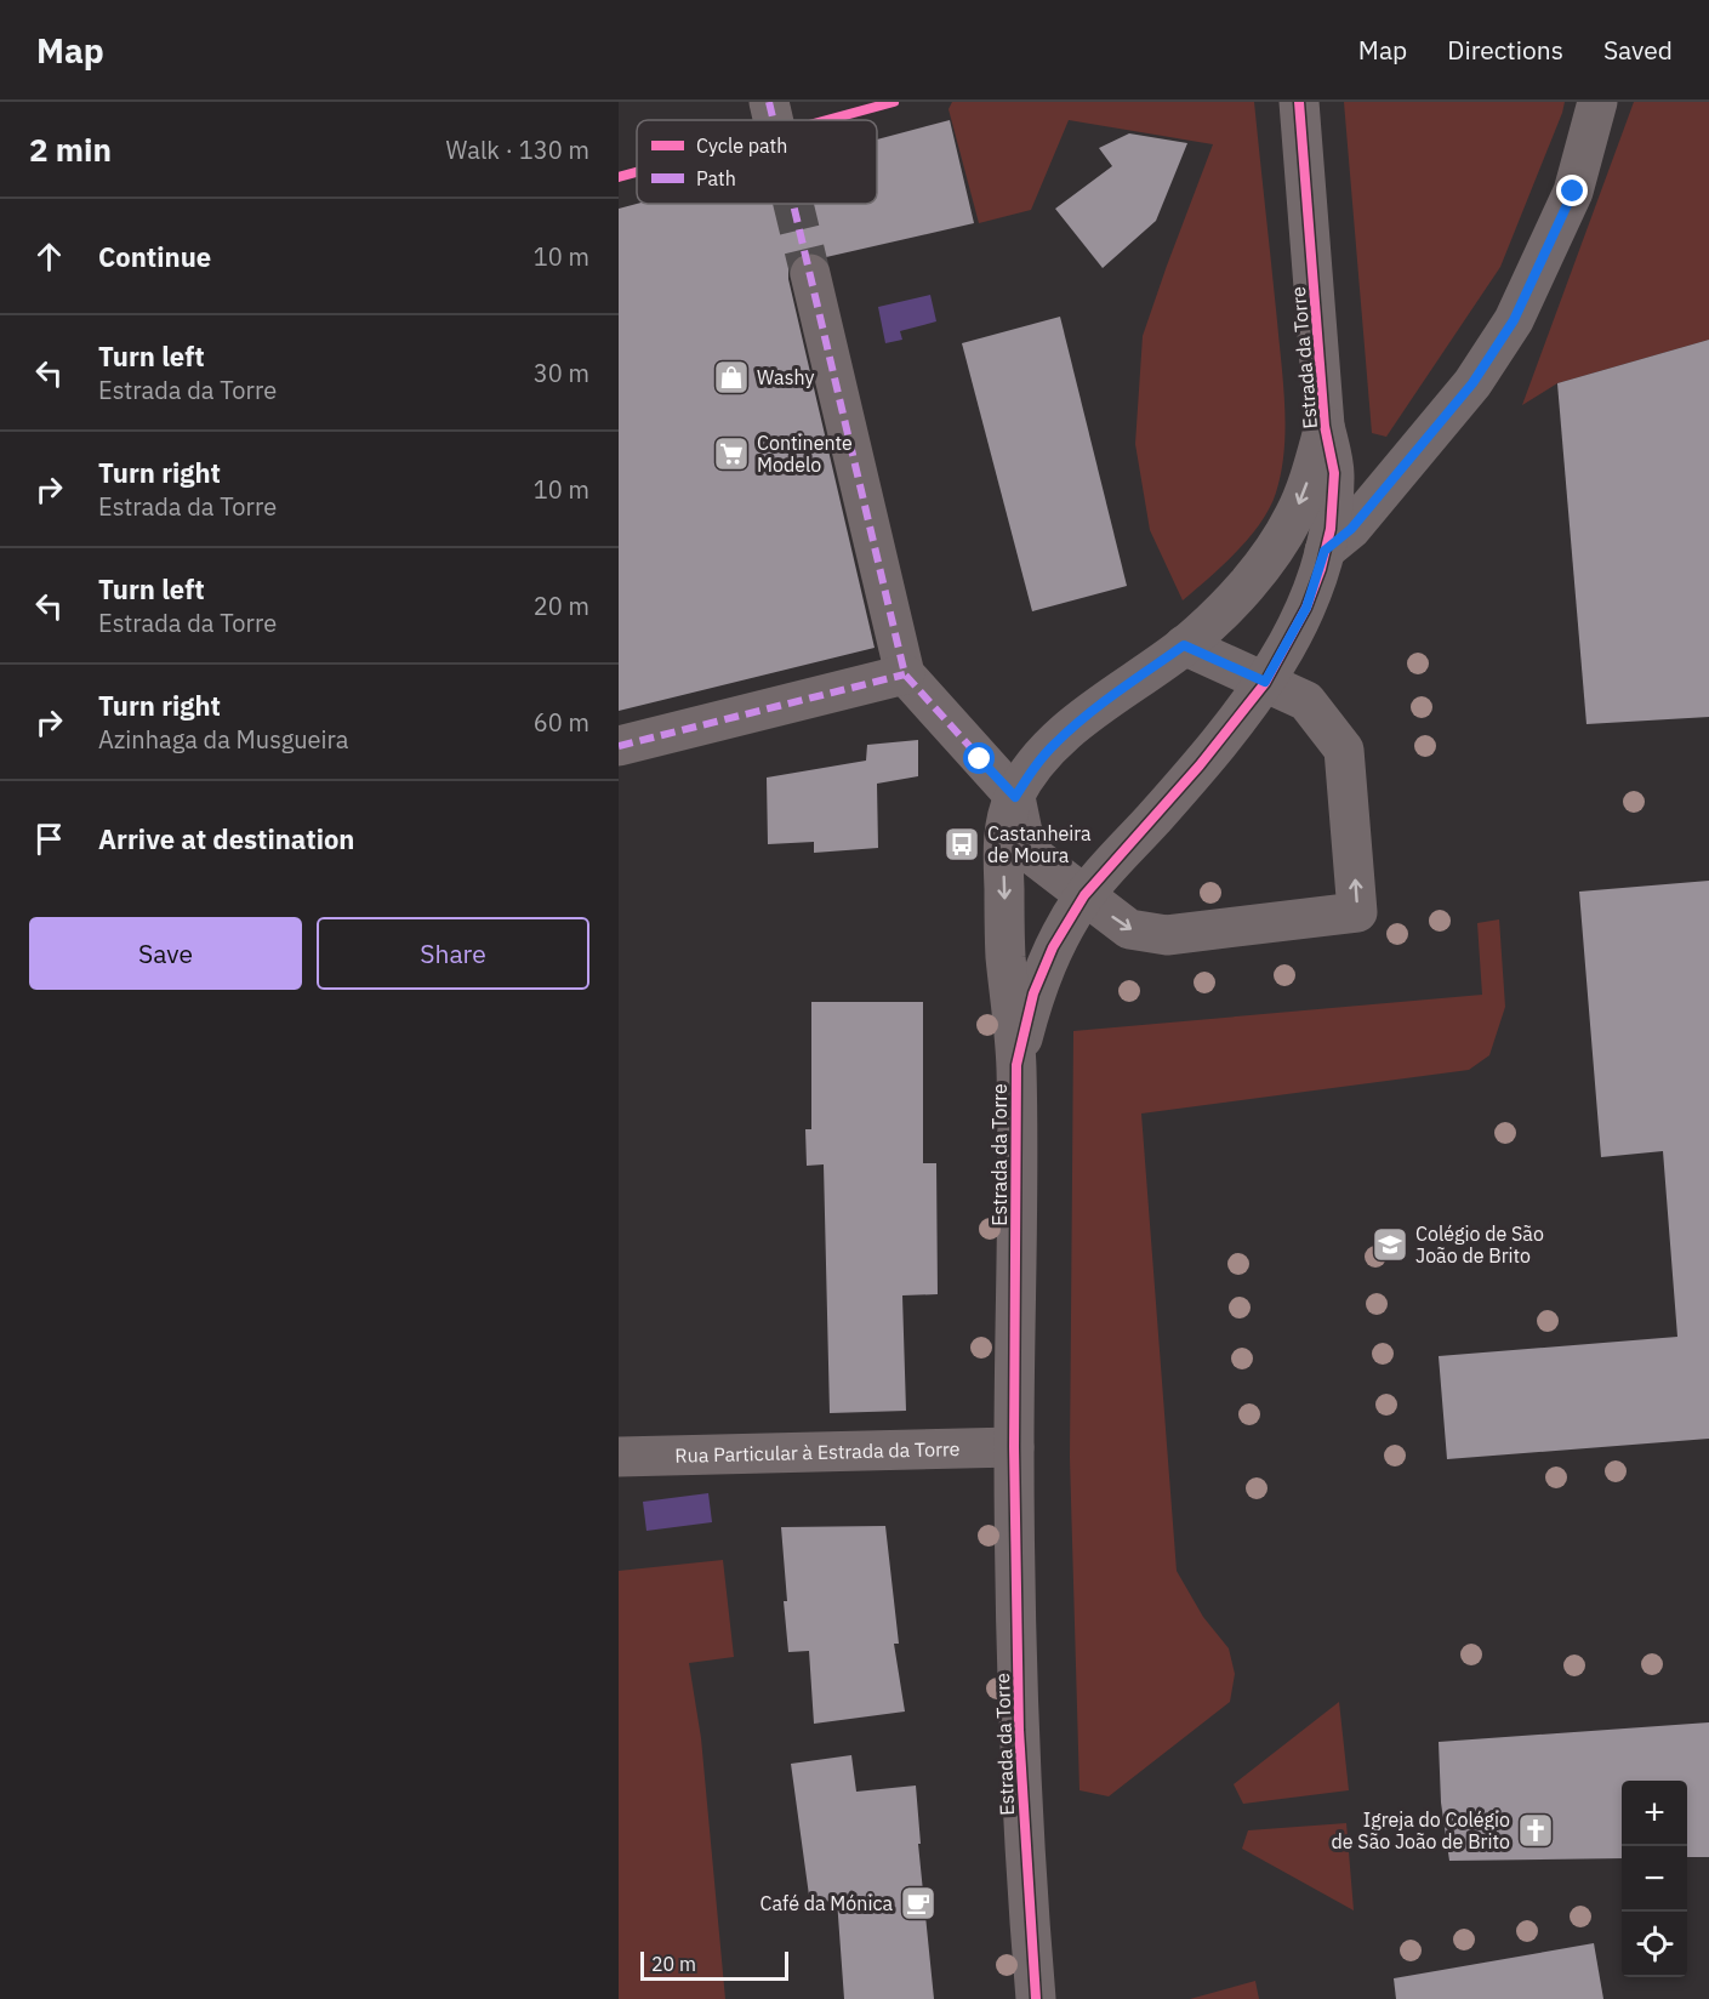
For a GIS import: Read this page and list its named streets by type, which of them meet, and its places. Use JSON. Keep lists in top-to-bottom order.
{
  "streets": {
    "street": ["Estrada da Torre", "Rua Particular à Estrada da Torre"]
  },
  "crossings": [
    ["Estrada da Torre", "Rua Particular à Estrada da Torre"]
  ],
  "places": {
    "shop": ["Washy"],
    "supermarket": ["Continente Modelo"],
    "bus stop": ["Castanheira de Moura"],
    "school or university": ["Colégio de São João de Brito"],
    "church": ["Igreja do Colégio de São João de Brito"],
    "cafe": ["Café da Mónica"]
  },
  "legend": ["Cycle path", "Path"],
  "scale_bar": "20 m",
  "page": {
    "header": "Map",
    "nav": ["Map", "Directions", "Saved"],
    "heading": ["2 min", "Walk · 130 m"],
    "list": [
      ["Continue", "10 m"],
      ["Turn left", "Estrada da Torre", "30 m"],
      ["Turn right", "Estrada da Torre", "10 m"],
      ["Turn left", "Estrada da Torre", "20 m"],
      ["Turn right", "Azinhaga da Musgueira", "60 m"],
      "Arrive at destination"
    ],
    "buttons": ["Save", "Share"],
    "map_buttons": ["+", "−"],
    "scale": "20 m"
  }
}
